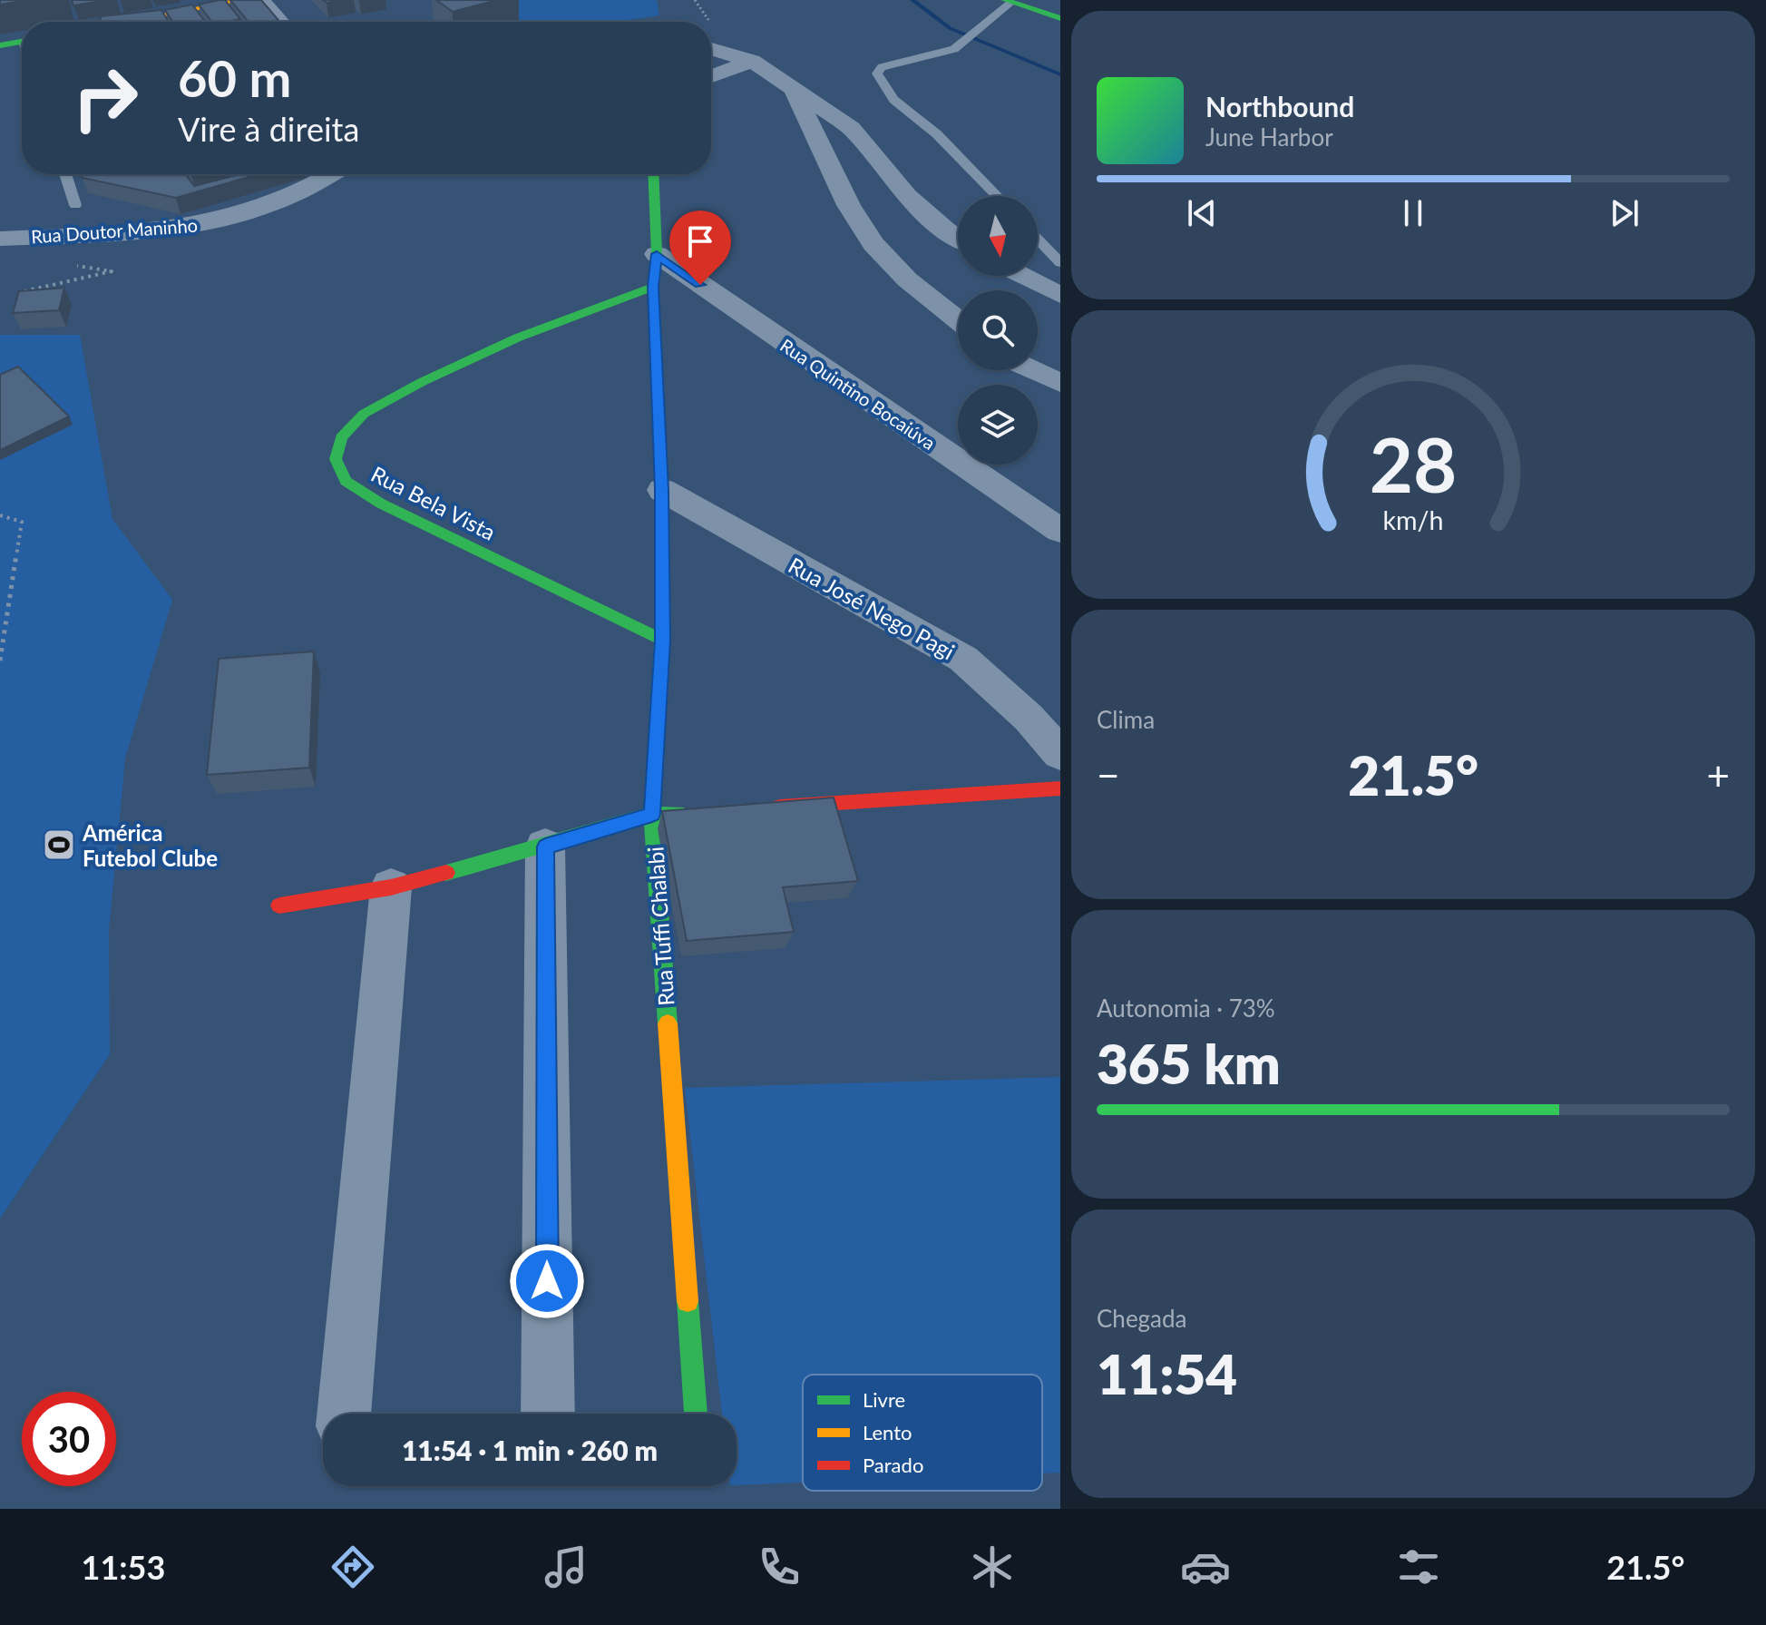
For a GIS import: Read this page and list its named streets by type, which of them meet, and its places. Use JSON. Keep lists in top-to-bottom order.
{
  "streets": {
    "street": [
      "Rua Doutor Maninho",
      "Rua Quintino Bocaiúva",
      "Rua Bela Vista",
      "Rua José Nego Pagi",
      "Rua Tuffi Chalabi"
    ]
  },
  "crossings": [
    ["Rua Quintino Bocaiúva", "Rua Tuffi Chalabi"],
    ["Rua Bela Vista", "Rua Tuffi Chalabi"],
    ["Rua José Nego Pagi", "Rua Tuffi Chalabi"]
  ],
  "places": {
    "sports": ["América Futebol Clube"]
  },
  "legend": ["Livre", "Lento", "Parado"],
  "north": "bottom",
  "page": {
    "turn": ["60 m", "Vire à direita"],
    "song": ["Northbound", "June Harbor"],
    "tile": [
      "Clima",
      ["Autonomia · 73%", "365 km"],
      ["Chegada", "11:54"]
    ],
    "heat": ["−", "21.5°", "+"],
    "limit": "30",
    "trip": "11:54 · 1 min · 260 m",
    "tabs": ["11:53", "21.5°"],
    "gauge": ["28", "km/h"]
  }
}
